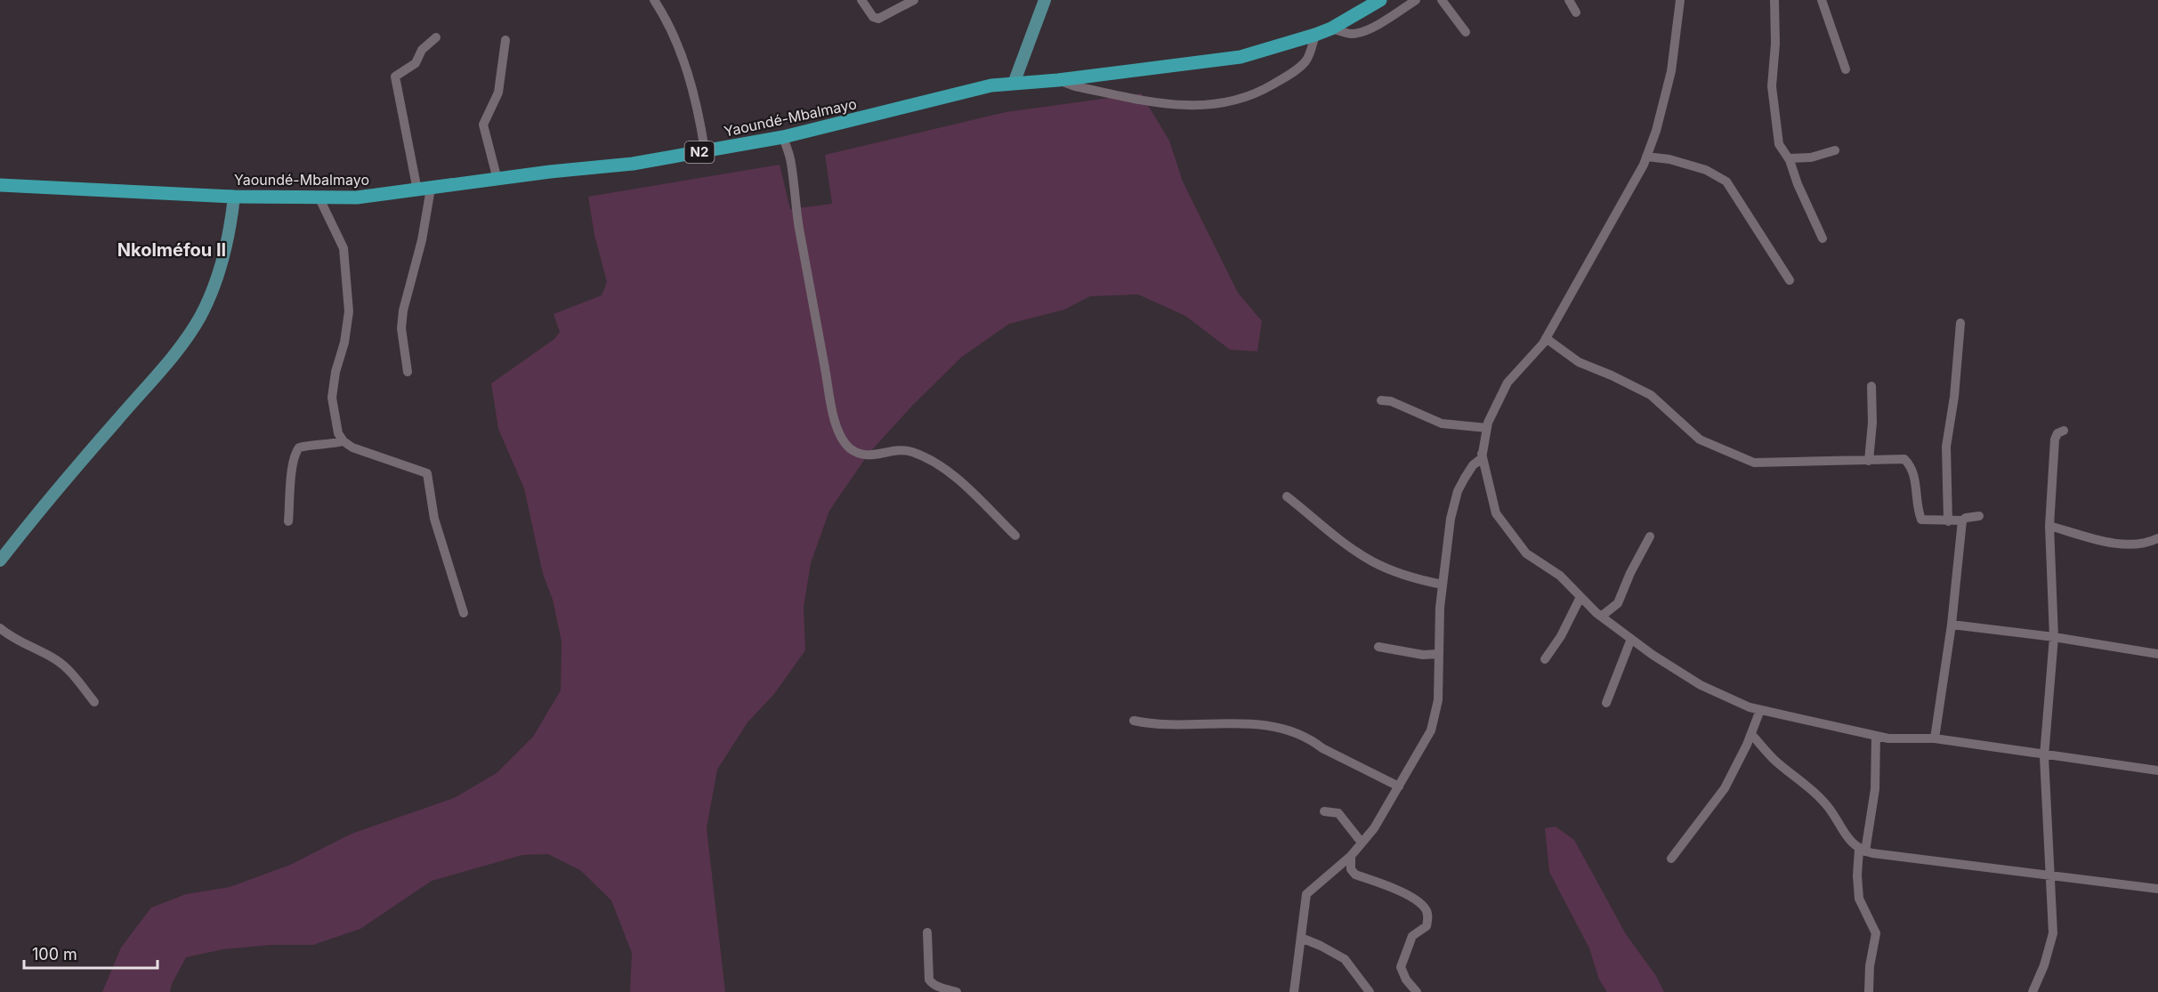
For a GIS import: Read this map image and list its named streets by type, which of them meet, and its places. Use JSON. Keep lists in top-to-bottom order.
{
  "streets": {
    "highway": ["Yaoundé-Mbalmayo", "N2"]
  },
  "districts": ["Nkolméfou II"],
  "scale_bar": "100 m"
}
